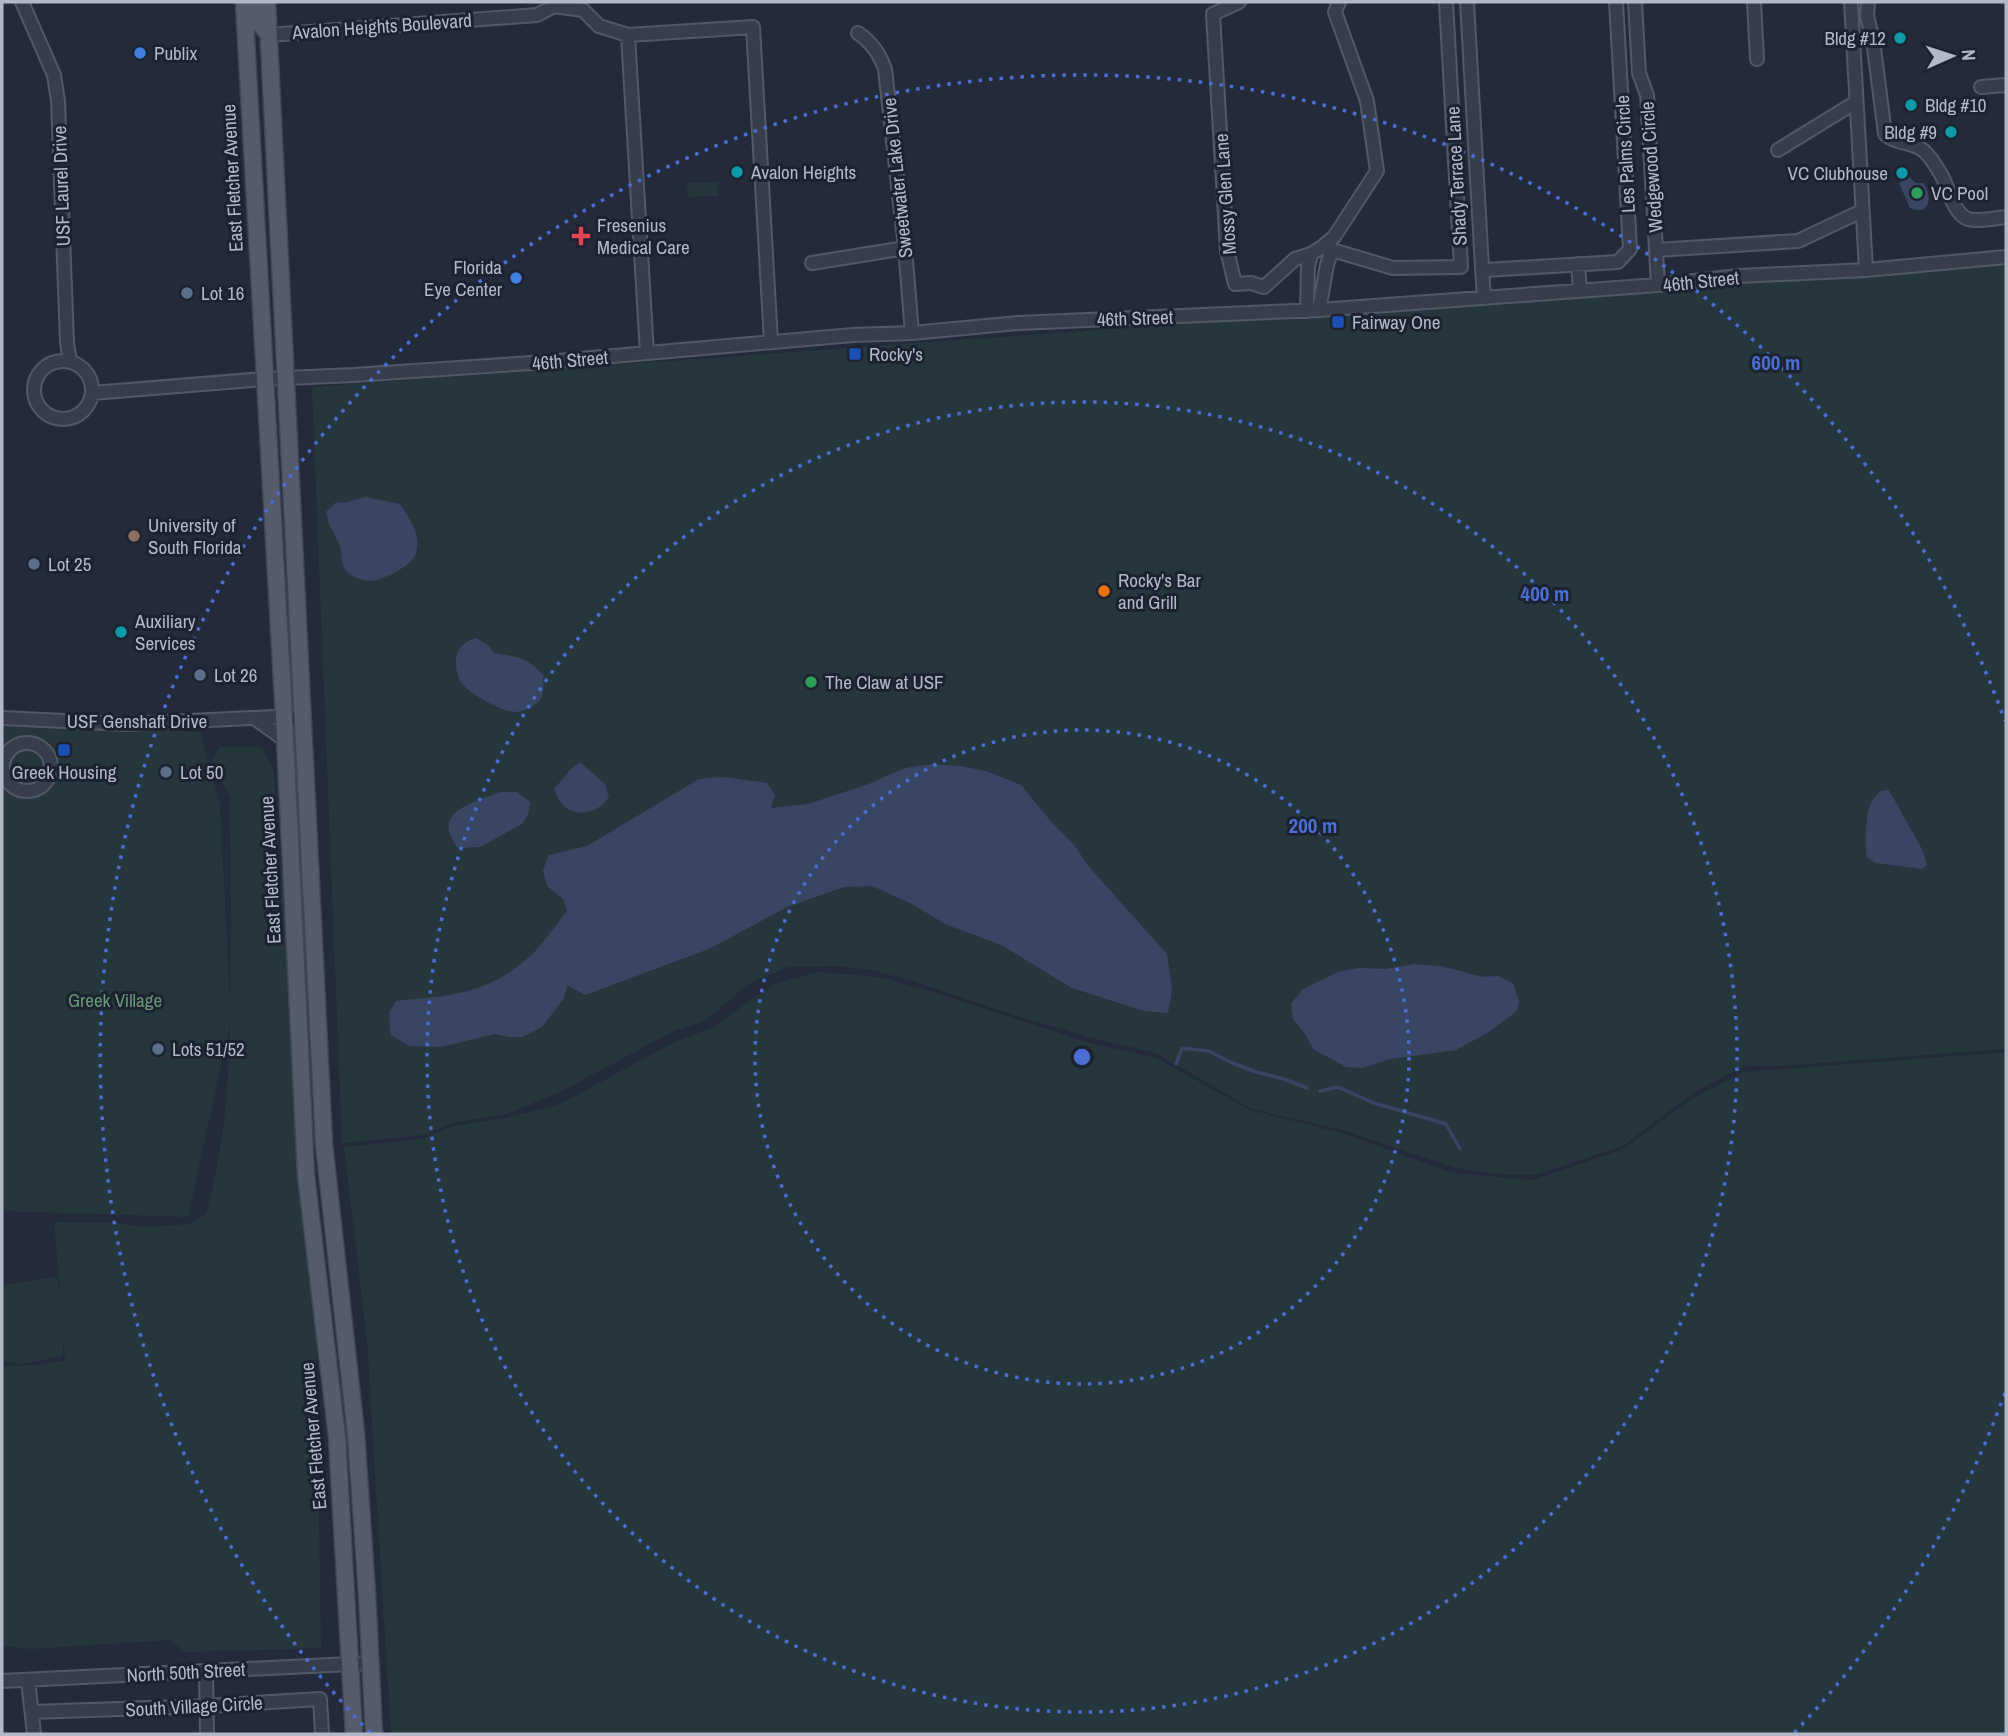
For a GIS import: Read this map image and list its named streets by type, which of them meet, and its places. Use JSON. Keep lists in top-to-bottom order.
{
  "streets": {
    "main road": ["East Fletcher Avenue"],
    "street": [
      "Avalon Heights Boulevard",
      "Les Palms Circle",
      "Wedgewood Circle",
      "Shady Terrace Lane",
      "Sweetwater Lake Drive",
      "USF Laurel Drive",
      "Mossy Glen Lane",
      "46th Street",
      "USF Genshaft Drive",
      "North 50th Street",
      "South Village Circle"
    ]
  },
  "crossings": [
    ["Avalon Heights Boulevard", "East Fletcher Avenue"],
    ["Wedgewood Circle", "46th Street"],
    ["Shady Terrace Lane", "Mossy Glen Lane"],
    ["East Fletcher Avenue", "46th Street"],
    ["East Fletcher Avenue", "USF Genshaft Drive"],
    ["East Fletcher Avenue", "North 50th Street"],
    ["Sweetwater Lake Drive", "46th Street"]
  ],
  "parks": ["Greek Village"],
  "places": {
    "other": [
      "Bldg #12",
      "Publix",
      "Bldg #10",
      "Bldg #9",
      "Avalon Heights",
      "VC Clubhouse",
      "VC Pool",
      "Florida Eye Center",
      "Lot 16",
      "University of South Florida",
      "Lot 25",
      "Rocky's Bar and Grill",
      "Auxiliary Services",
      "Lot 26",
      "The Claw at USF",
      "Lot 50",
      "Lots 51/52"
    ],
    "health": ["Fresenius Medical Care"],
    "transit": ["Fairway One", "Rocky's", "Greek Housing"]
  },
  "north": "right",
  "rings": ["600 m", "400 m", "200 m"]
}
